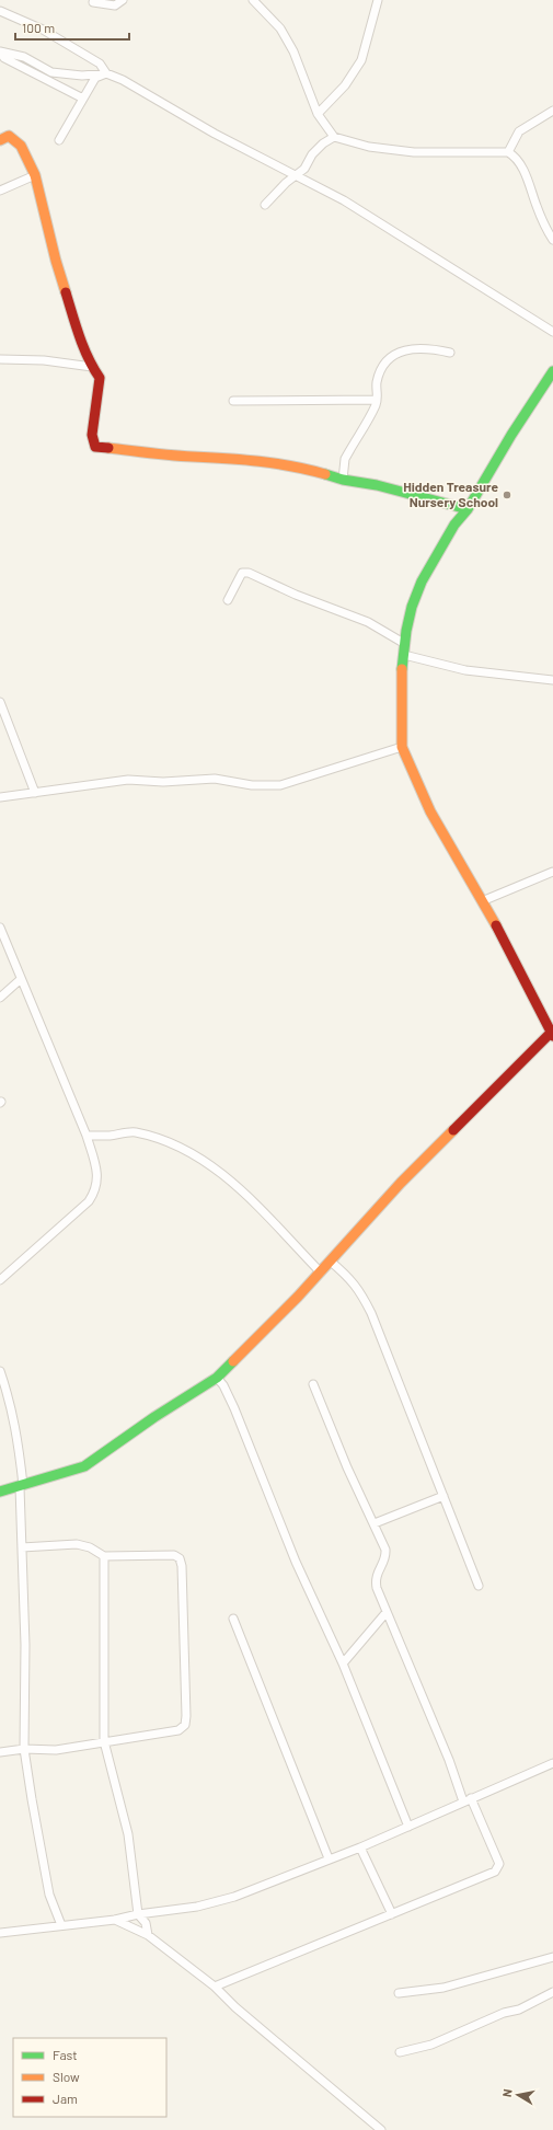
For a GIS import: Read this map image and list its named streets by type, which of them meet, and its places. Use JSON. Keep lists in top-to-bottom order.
{
  "places": ["Hidden Treasure Nursery School"],
  "legend": ["Fast", "Slow", "Jam"],
  "scale_bar": "100 m",
  "north": "left"
}
